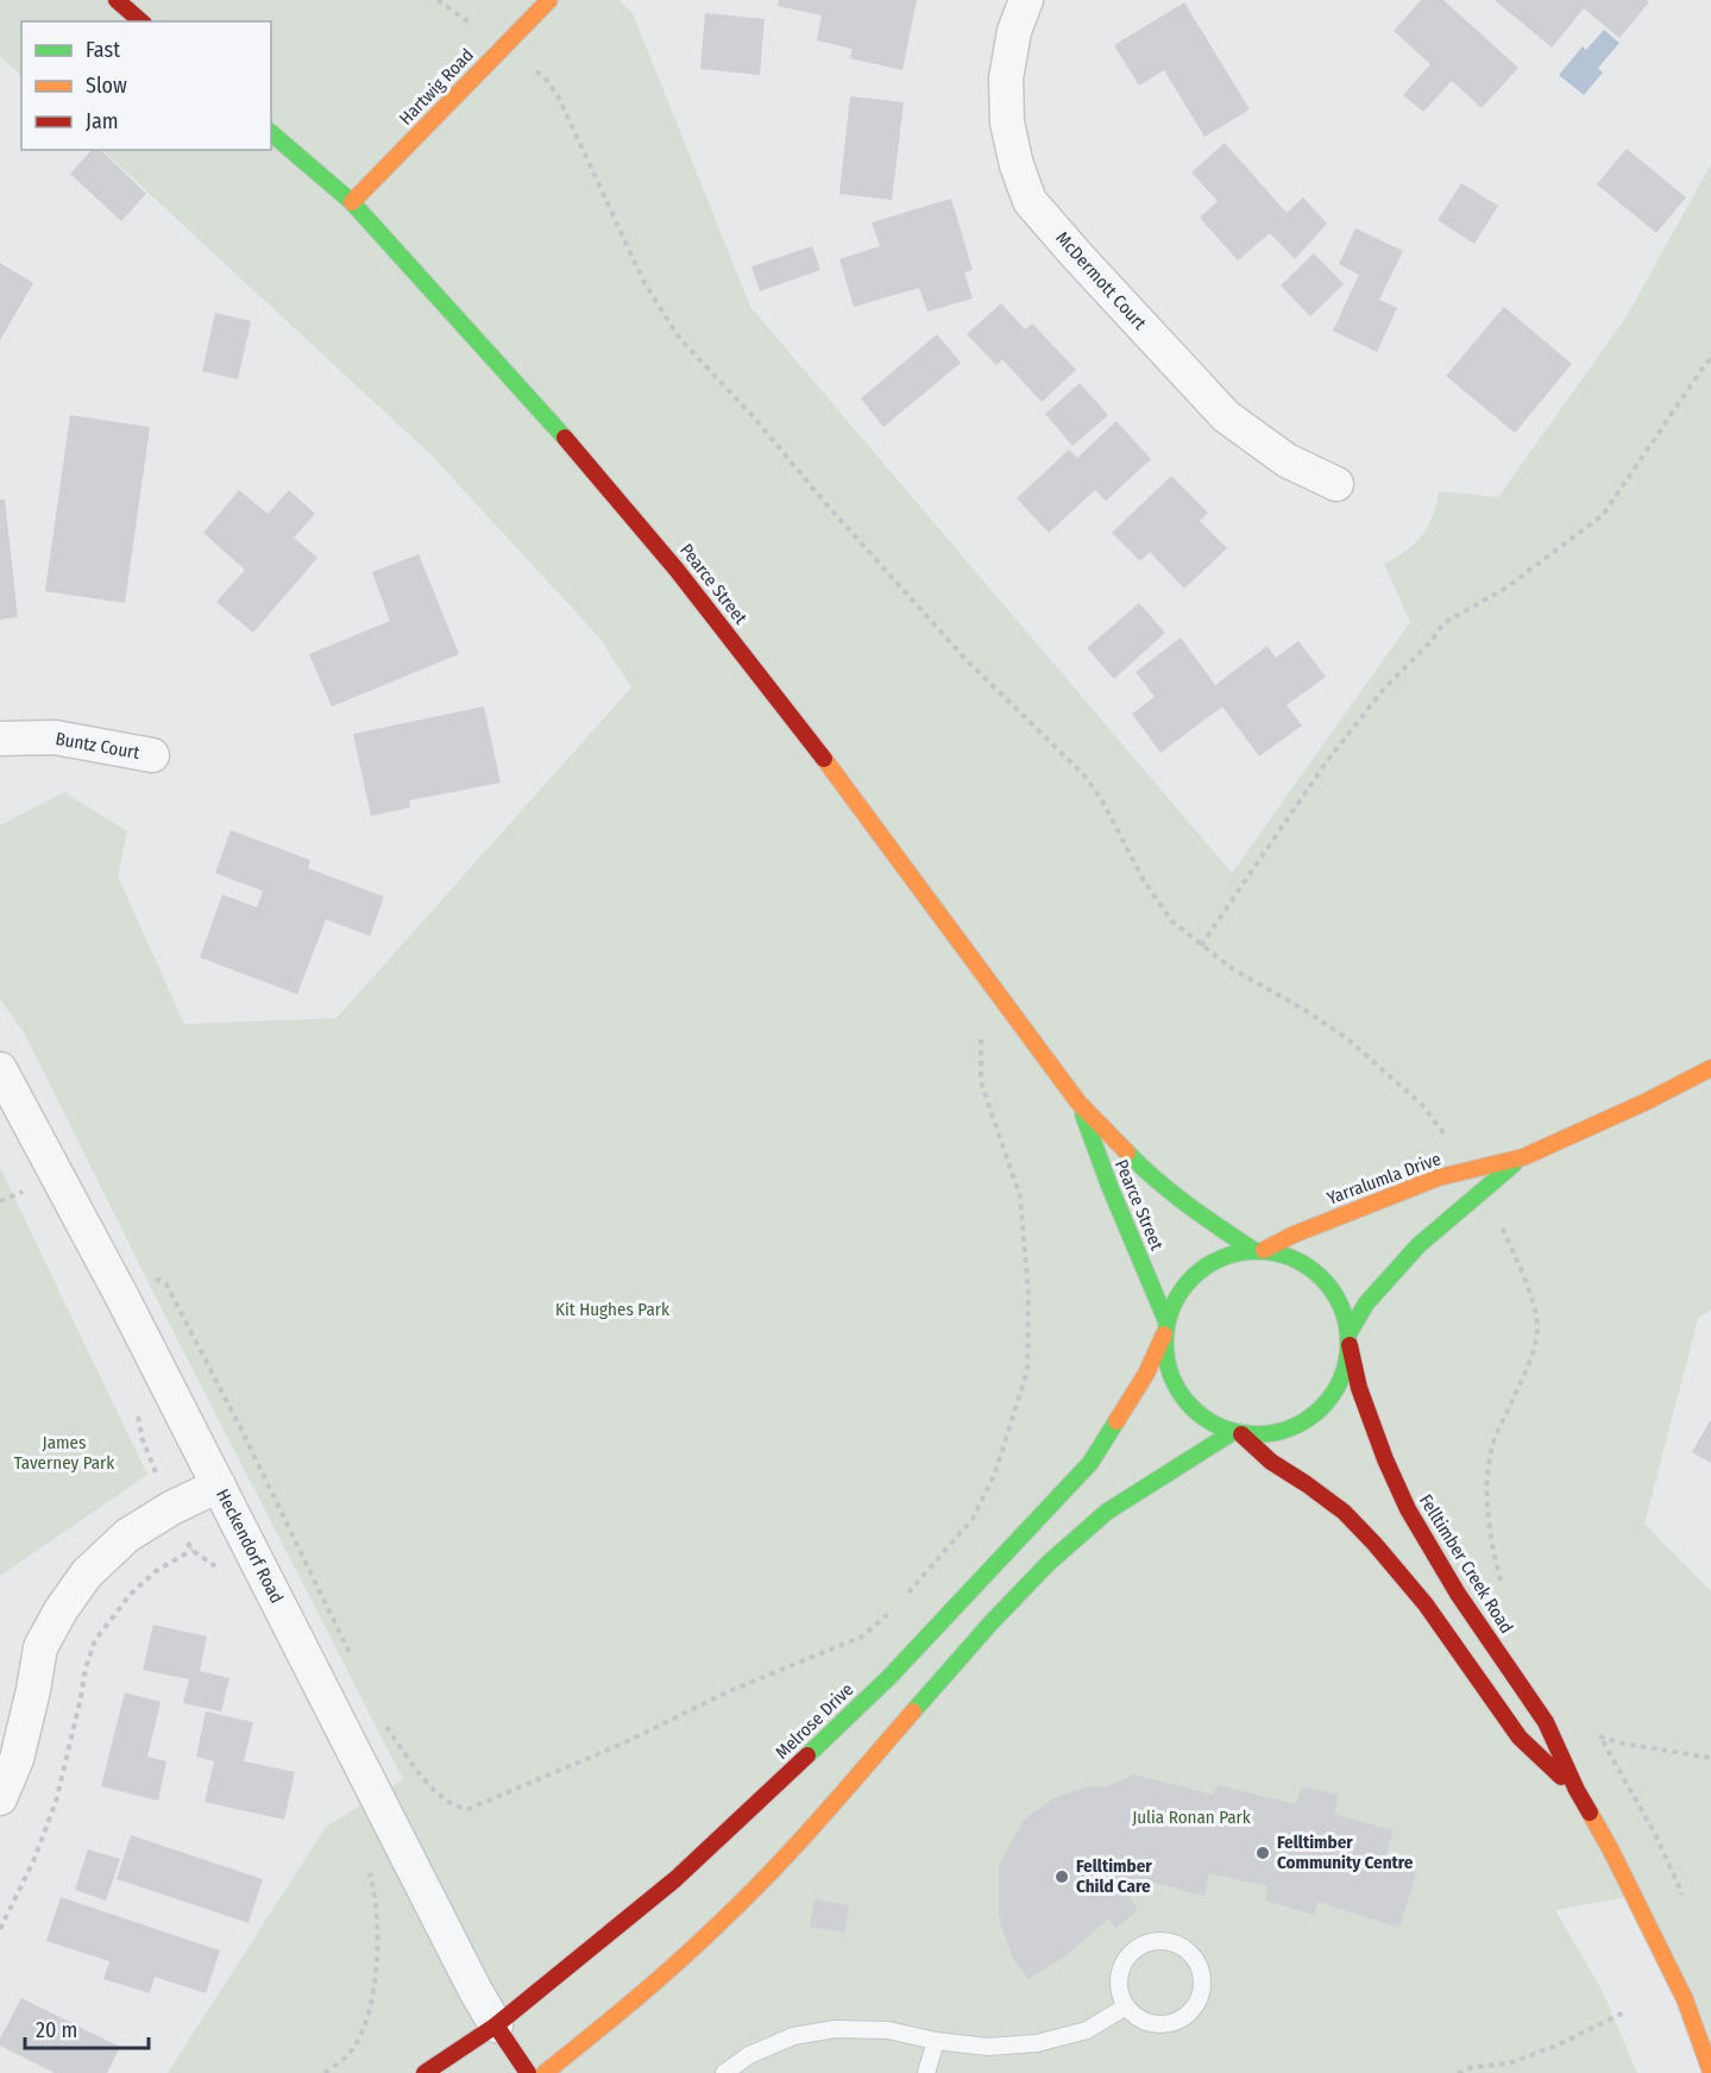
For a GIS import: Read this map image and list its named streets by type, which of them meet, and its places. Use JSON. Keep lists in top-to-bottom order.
{
  "streets": {
    "main road": [
      "Hartwig Road",
      "Pearce Street",
      "Yarralumla Drive",
      "Felltimber Creek Road",
      "Melrose Drive"
    ],
    "street": ["McDermott Court", "Buntz Court", "Heckendorf Road"]
  },
  "crossings": [
    ["Hartwig Road", "Pearce Street"],
    ["Pearce Street", "Yarralumla Drive"],
    ["Pearce Street", "Felltimber Creek Road"],
    ["Pearce Street", "Melrose Drive"],
    ["Yarralumla Drive", "Felltimber Creek Road"],
    ["Yarralumla Drive", "Melrose Drive"],
    ["Heckendorf Road", "Melrose Drive"],
    ["Felltimber Creek Road", "Melrose Drive"]
  ],
  "parks": ["Kit Hughes Park", "James Taverney Park", "Julia Ronan Park"],
  "places": ["Felltimber Community Centre", "Felltimber Child Care"],
  "legend": ["Fast", "Slow", "Jam"],
  "scale_bar": "20 m"
}
